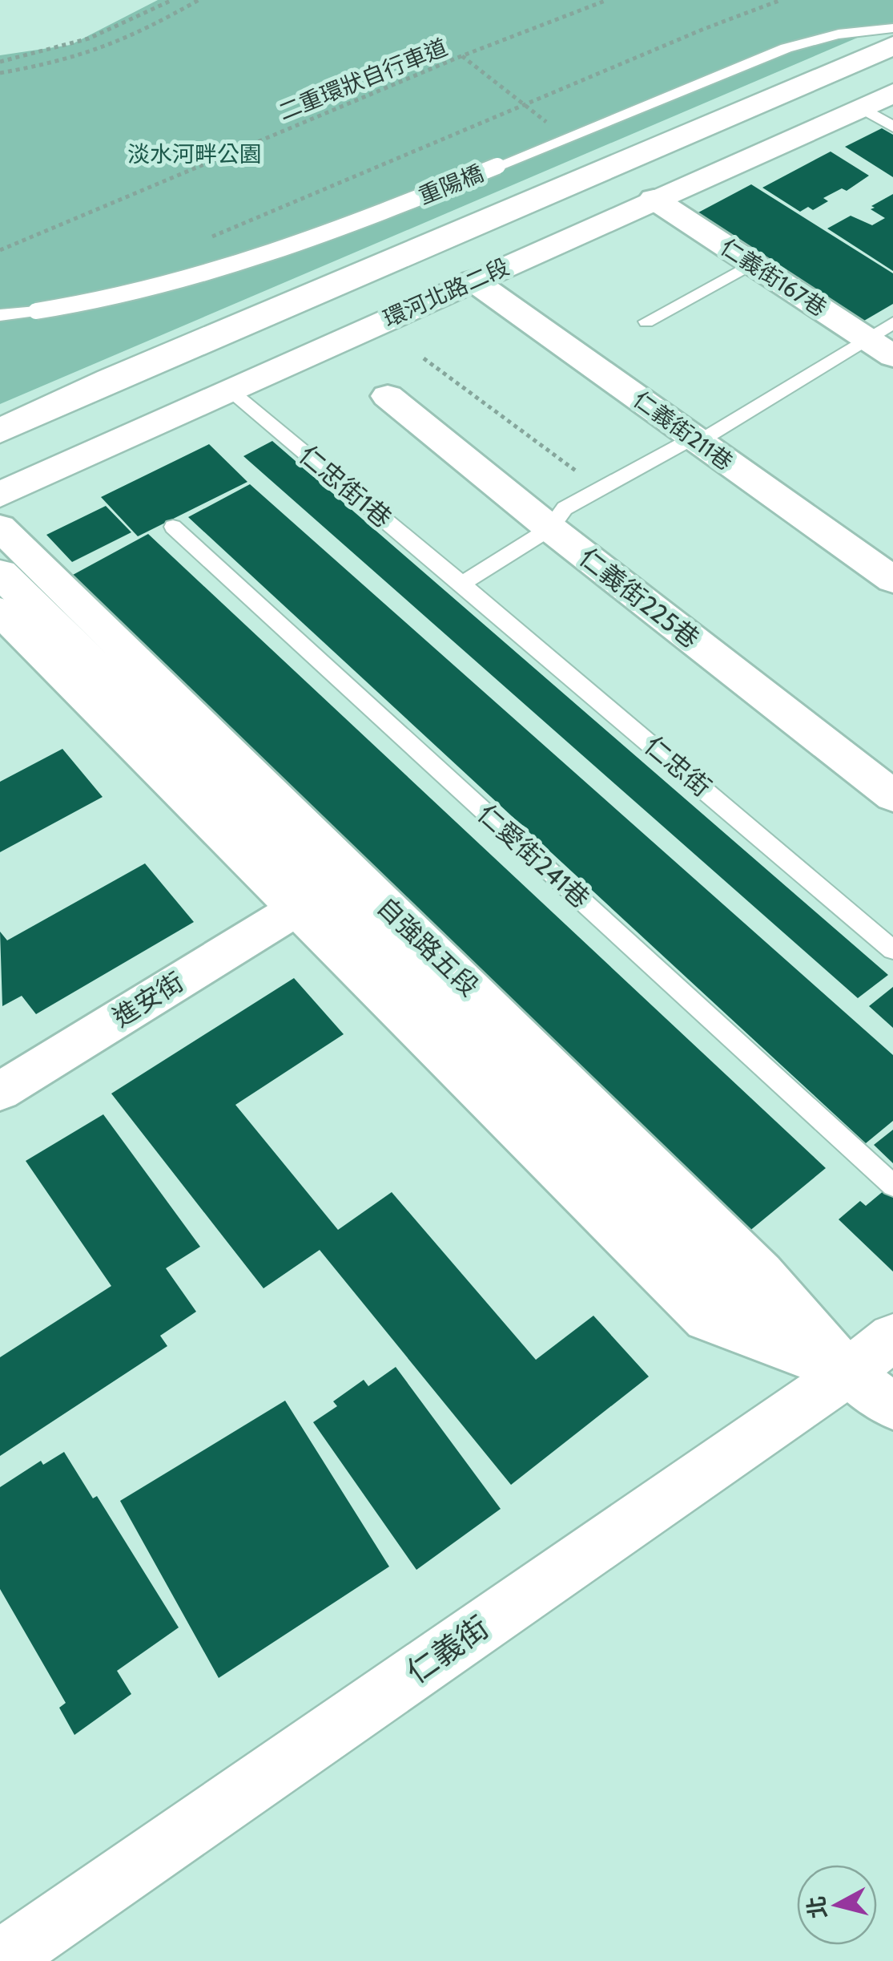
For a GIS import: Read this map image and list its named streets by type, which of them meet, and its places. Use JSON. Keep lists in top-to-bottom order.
{
  "streets": {
    "main road": ["環河北路二段", "仁義街"],
    "street": [
      "仁義街167巷",
      "仁義街211巷",
      "仁義街225巷",
      "自強路五段",
      "進安街"
    ],
    "lane": [
      "重陽橋",
      "仁忠街1巷",
      "仁忠街",
      "仁愛街241巷"
    ],
    "path": ["二重環狀自行車道"]
  },
  "crossings": [
    ["仁義街167巷", "環河北路二段"],
    ["環河北路二段", "仁義街211巷"],
    ["環河北路二段", "仁忠街1巷"],
    ["仁忠街1巷", "仁忠街"],
    ["自強路五段", "進安街"],
    ["自強路五段", "仁義街"]
  ],
  "parks": ["淡水河畔公園"],
  "north": "left"
}
